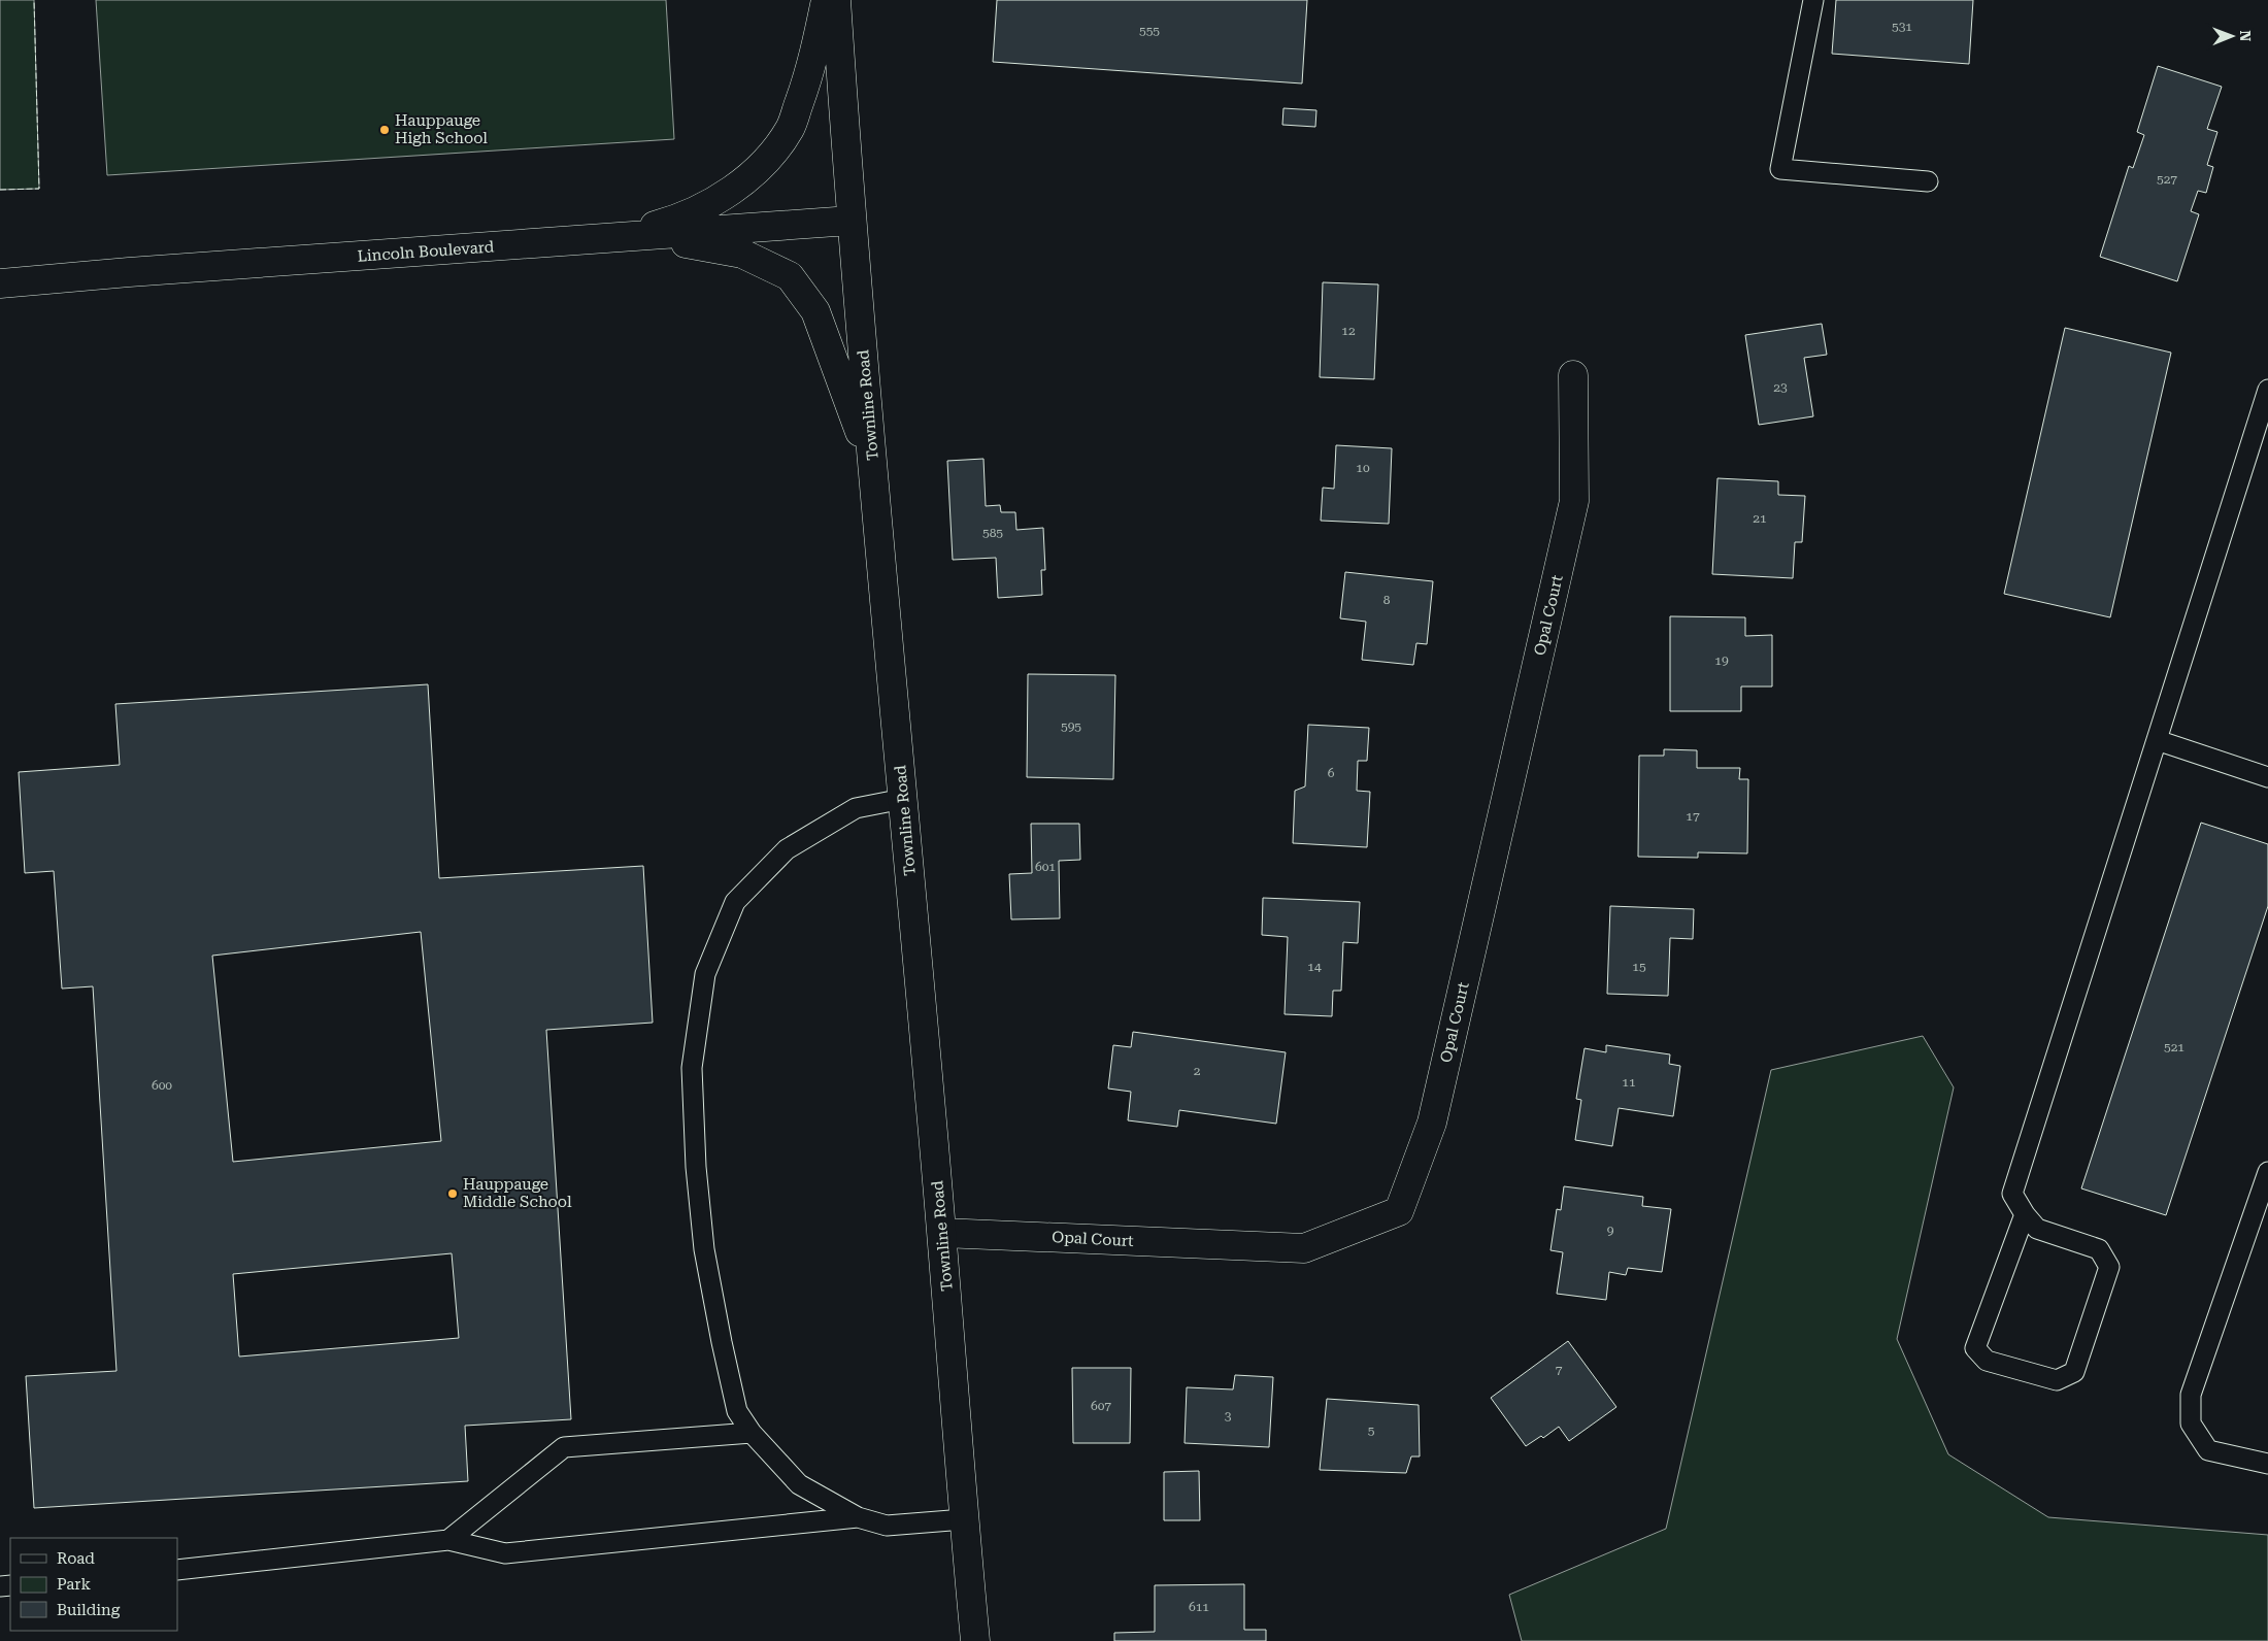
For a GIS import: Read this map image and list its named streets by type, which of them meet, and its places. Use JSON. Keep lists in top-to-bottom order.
{
  "streets": {
    "street": ["Lincoln Boulevard", "Townline Road", "Opal Court"]
  },
  "crossings": [
    ["Lincoln Boulevard", "Townline Road"],
    ["Townline Road", "Opal Court"]
  ],
  "places": ["Hauppauge High School", "Hauppauge Middle School"],
  "house_numbers": [
    "531",
    "555",
    "527",
    "12",
    "23",
    "10",
    "21",
    "585",
    "8",
    "19",
    "595",
    "6",
    "17",
    "601",
    "14",
    "15",
    "521",
    "2",
    "11",
    "600",
    "9",
    "7",
    "607",
    "3",
    "5",
    "611"
  ],
  "legend": ["Road", "Park", "Building"],
  "north": "right"
}
